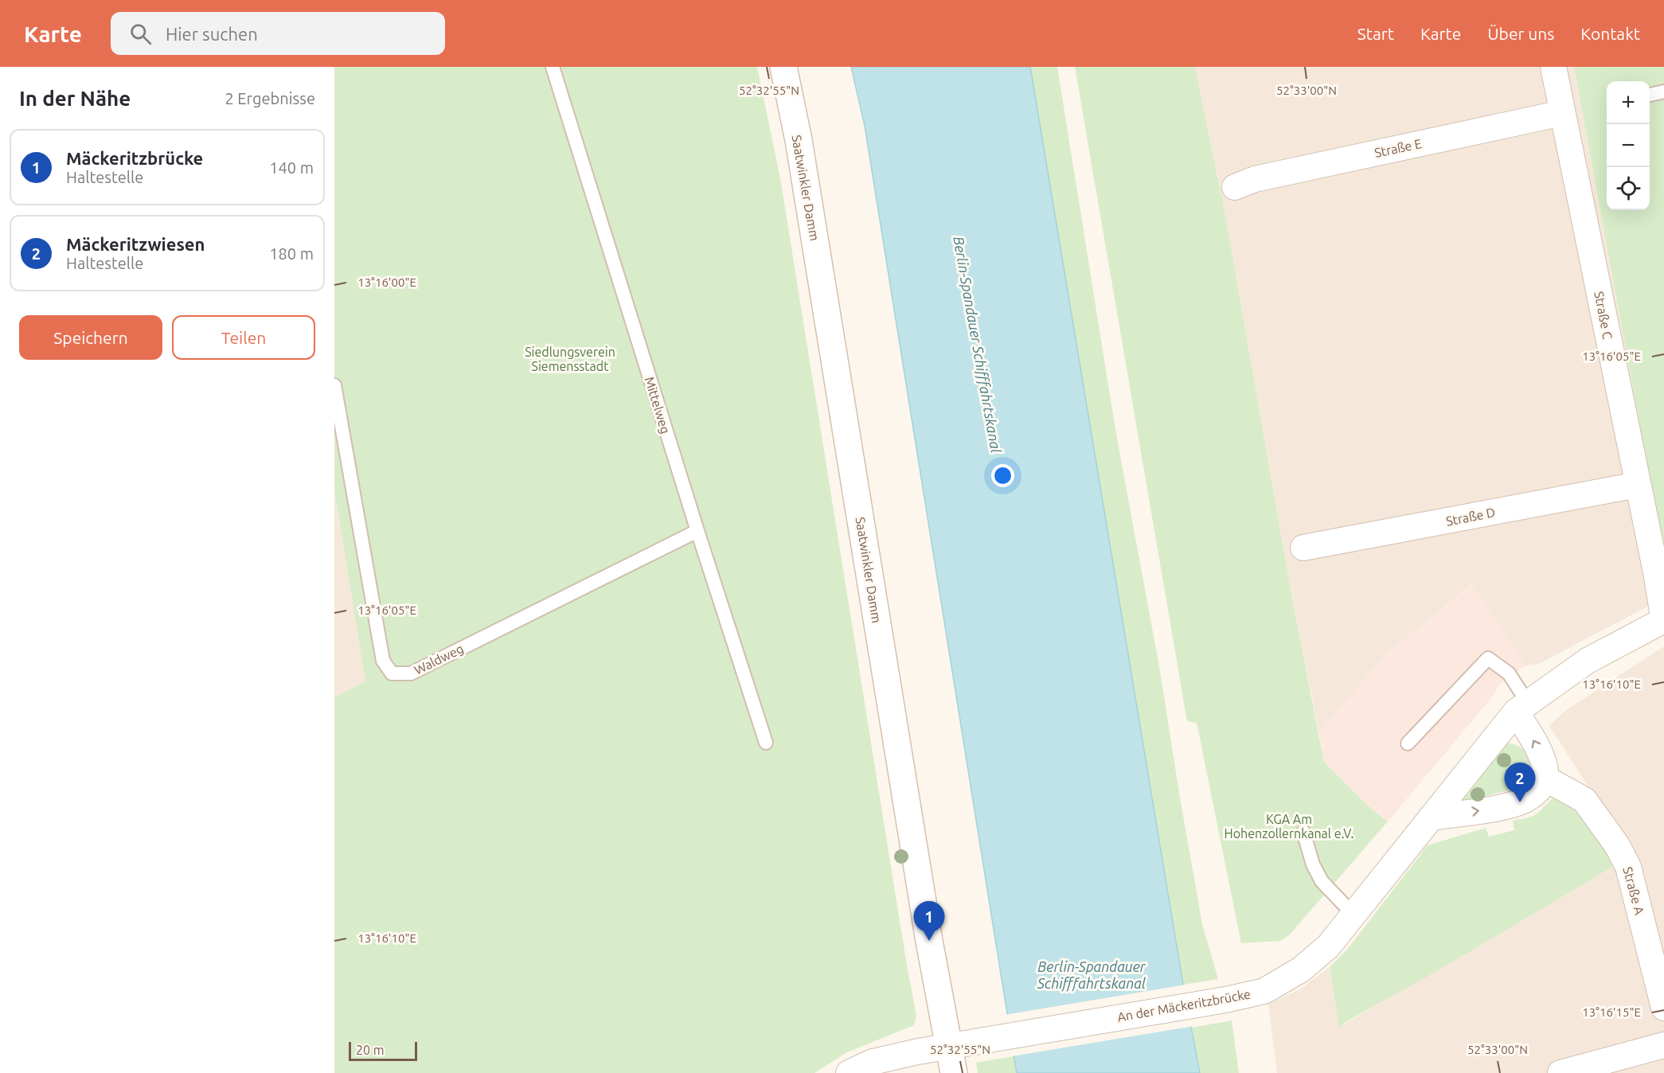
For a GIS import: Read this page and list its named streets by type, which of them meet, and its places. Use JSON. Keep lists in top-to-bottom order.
{
  "streets": {
    "main road": ["Saatwinkler Damm"],
    "street": [
      "Straße E",
      "Straße C",
      "Straße D",
      "Straße A",
      "An der Mäckeritzbrücke"
    ],
    "lane": ["Mittelweg", "Waldweg"]
  },
  "crossings": [
    ["Straße E", "Straße C"],
    ["Saatwinkler Damm", "An der Mäckeritzbrücke"],
    ["Straße C", "Straße D"],
    ["Straße C", "An der Mäckeritzbrücke"],
    ["Mittelweg", "Waldweg"]
  ],
  "water": ["Berlin-Spandauer Schifffahrtskanal"],
  "parks": ["Siedlungsverein Siemensstadt", "KGA Am Hohenzollernkanal e.V."],
  "scale_bar": "20 m",
  "page": {
    "header": "Karte",
    "search": "Hier suchen",
    "nav": [
      "Start",
      "Karte",
      "Über uns",
      "Kontakt"
    ],
    "heading": ["In der Nähe", "2 Ergebnisse"],
    "map_buttons": ["+", "−"],
    "list": [
      {
        "mark": "1",
        "name": "Mäckeritzbrücke",
        "note": "Haltestelle",
        "value": "140 m"
      },
      {
        "mark": "2",
        "name": "Mäckeritzwiesen",
        "note": "Haltestelle",
        "value": "180 m"
      }
    ],
    "buttons": ["Speichern", "Teilen"],
    "pins": ["2", "1"],
    "scale": "20 m"
  },
  "coordinates": [
    "52°32'55\"N",
    "52°33'00\"N",
    "13°16'00\"E",
    "13°16'05\"E",
    "13°16'10\"E",
    "13°16'15\"E"
  ]
}
